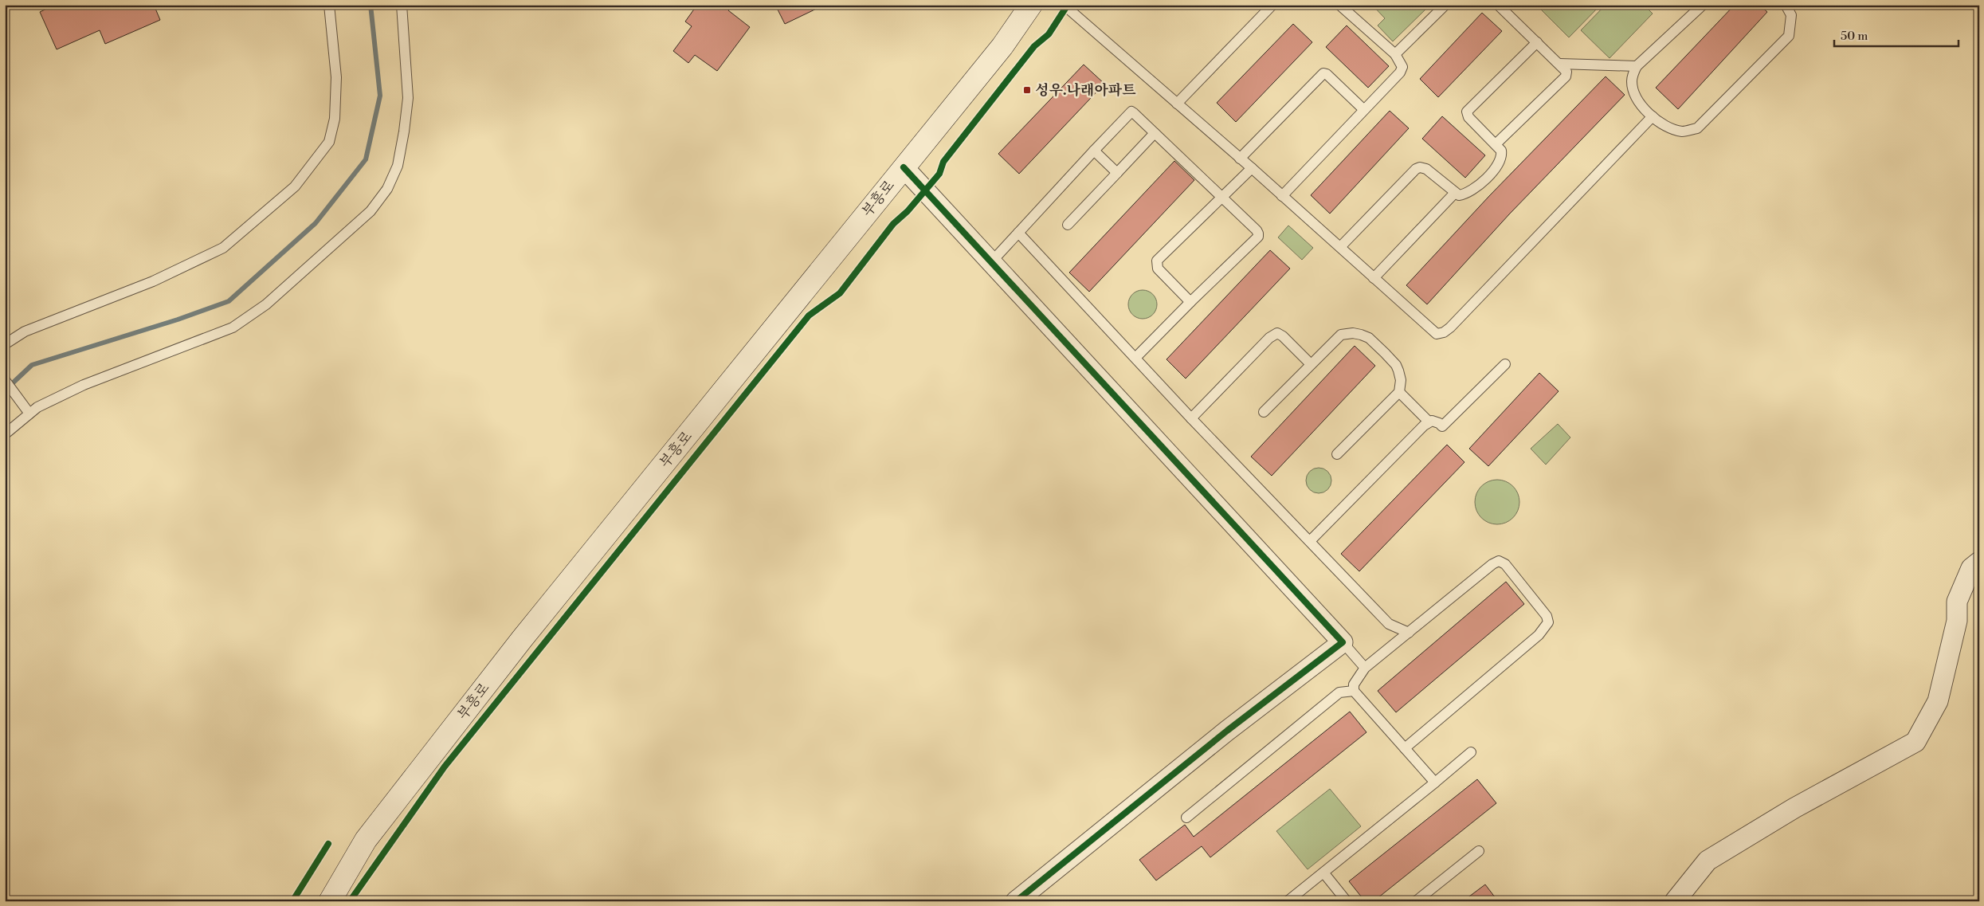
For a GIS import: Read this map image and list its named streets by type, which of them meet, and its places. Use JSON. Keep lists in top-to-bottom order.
{
  "streets": {
    "main road": ["부흥로"]
  },
  "places": {
    "transit": ["성우.나래아파트"]
  },
  "scale_bar": "50 m"
}
